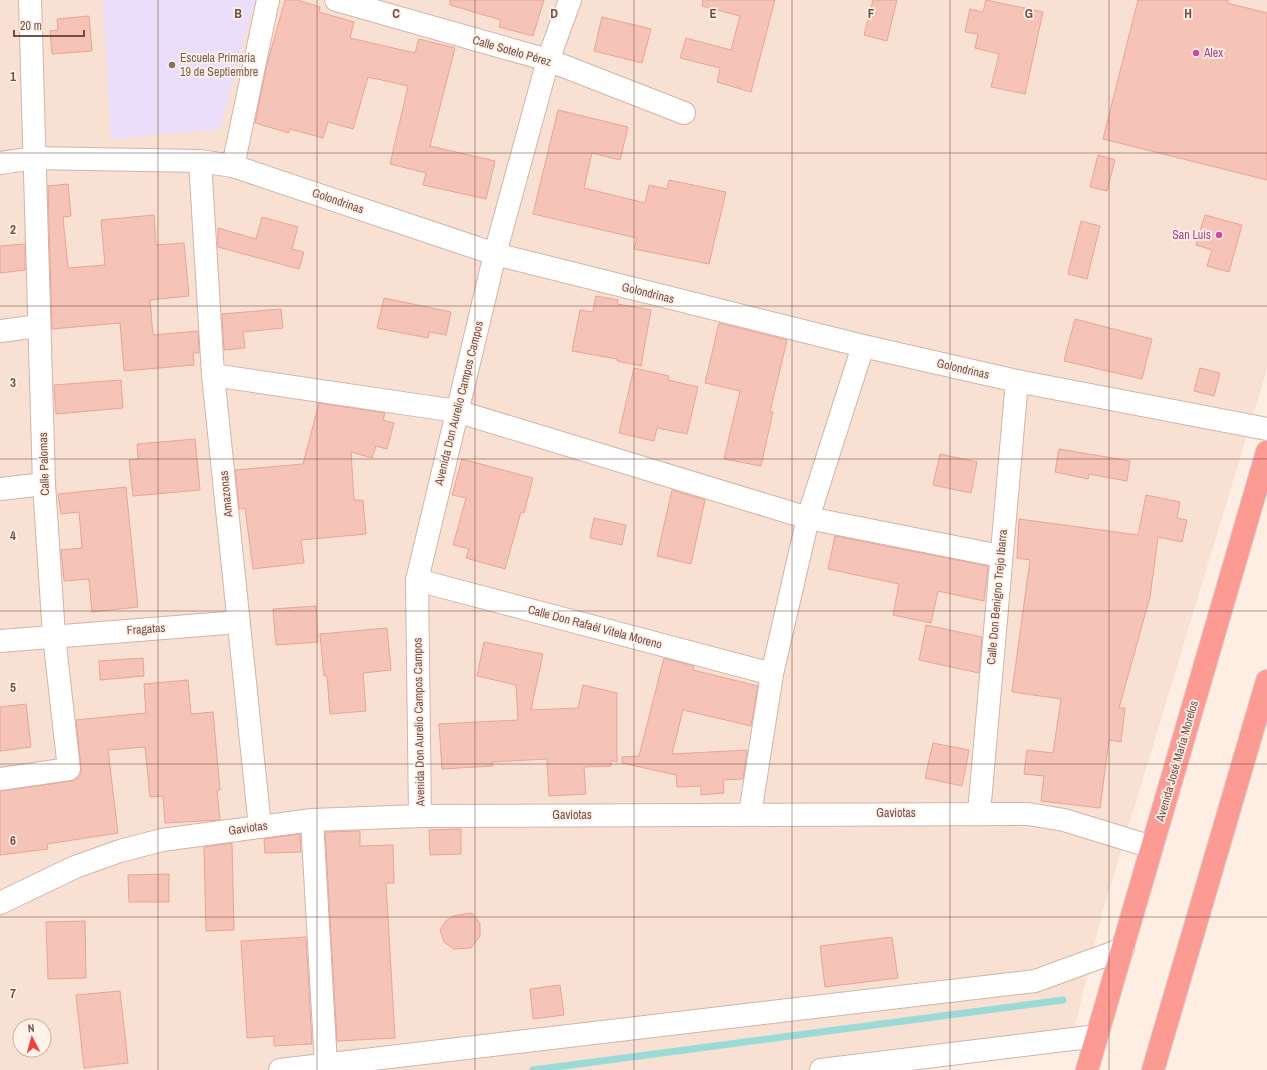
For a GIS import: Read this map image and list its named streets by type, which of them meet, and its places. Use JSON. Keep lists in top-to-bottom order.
{
  "streets": {
    "highway": ["Avenida José María Morelos"],
    "street": [
      "Calle Sotelo Pérez",
      "Golondrinas",
      "Avenida Don Aurelio Campos Campos",
      "Calle Palomas",
      "Amazonas",
      "Calle Don Benigno Trejo Ibarra",
      "Calle Don Rafaél Vitela Moreno",
      "Fragatas",
      "Gaviotas"
    ]
  },
  "crossings": [
    ["Calle Sotelo Pérez", "Avenida Don Aurelio Campos Campos"],
    ["Golondrinas", "Avenida Don Aurelio Campos Campos"],
    ["Golondrinas", "Calle Palomas"],
    ["Golondrinas", "Amazonas"],
    ["Golondrinas", "Calle Don Benigno Trejo Ibarra"],
    ["Avenida Don Aurelio Campos Campos", "Calle Don Rafaél Vitela Moreno"],
    ["Avenida Don Aurelio Campos Campos", "Gaviotas"],
    ["Calle Palomas", "Fragatas"],
    ["Amazonas", "Fragatas"],
    ["Amazonas", "Gaviotas"],
    ["Calle Don Benigno Trejo Ibarra", "Gaviotas"],
    ["Avenida José María Morelos", "Gaviotas"]
  ],
  "places": ["Alex", "Escuela Primaria 19 de Septiembre", "San Luis"],
  "scale_bar": "20 m",
  "north": "top",
  "grid": {
    "columns": [
      "B",
      "C",
      "D",
      "E",
      "F",
      "G",
      "H"
    ],
    "rows": [
      "1",
      "2",
      "3",
      "4",
      "5",
      "6",
      "7"
    ]
  }
}
